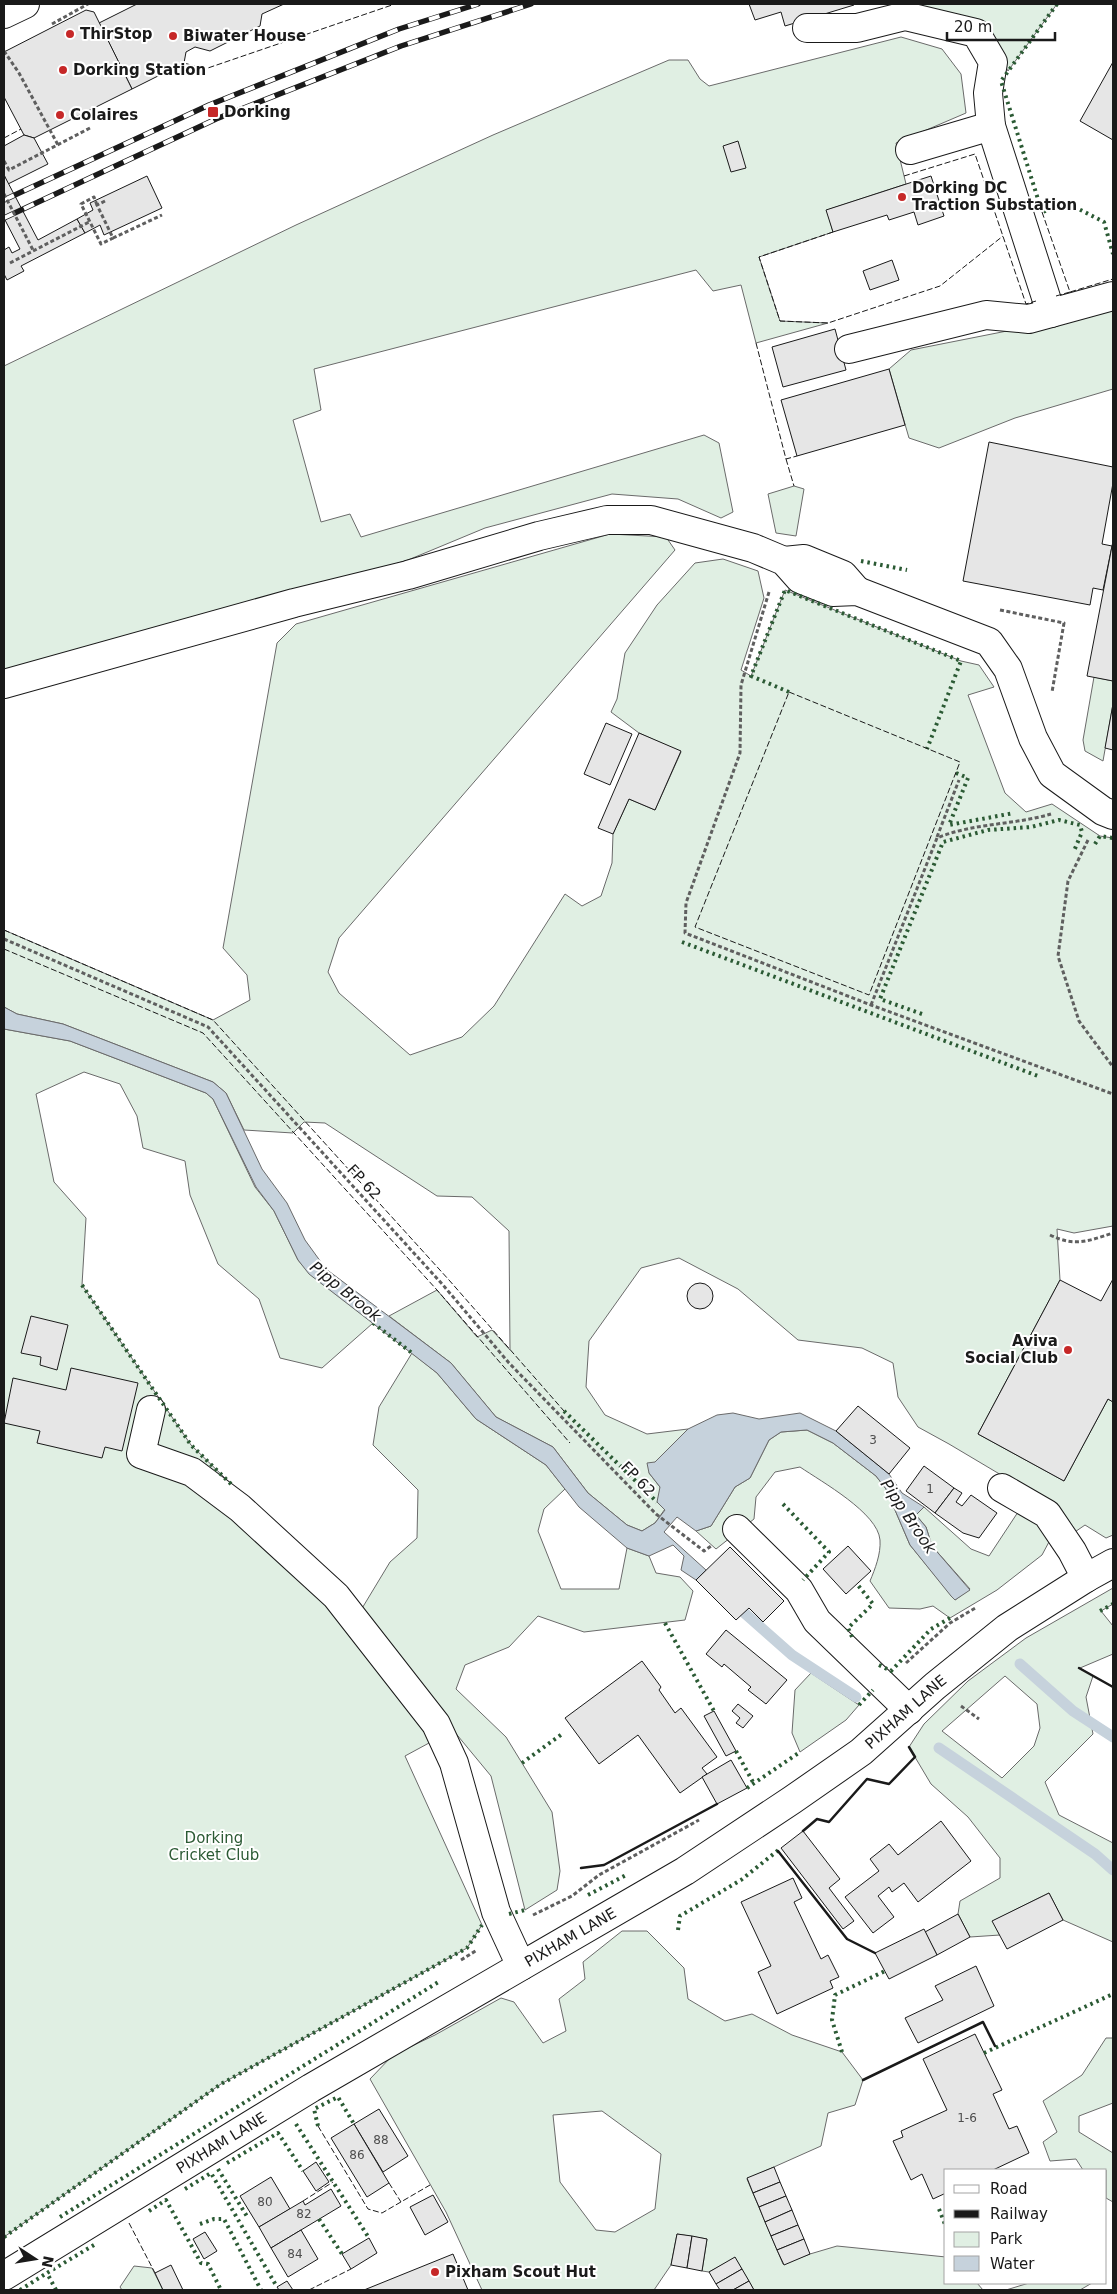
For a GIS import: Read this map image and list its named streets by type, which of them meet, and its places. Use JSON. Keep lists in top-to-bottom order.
{
  "streets": {
    "main road": ["PIXHAM LANE"],
    "path": ["FP 62"]
  },
  "water": ["Pipp Brook"],
  "parks": ["Dorking Cricket Club"],
  "places": {
    "other": [
      "ThirStop",
      "Biwater House",
      "Dorking Station",
      "Colaires",
      "Dorking DC Traction Substation",
      "Aviva Social Club",
      "Pixham Scout Hut"
    ],
    "transit": ["Dorking"]
  },
  "house_numbers": [
    "3",
    "1",
    "1-6",
    "88",
    "86",
    "80",
    "82",
    "84"
  ],
  "legend": [
    "Road",
    "Railway",
    "Park",
    "Water"
  ],
  "scale_bar": "20 m",
  "north": "right"
}
